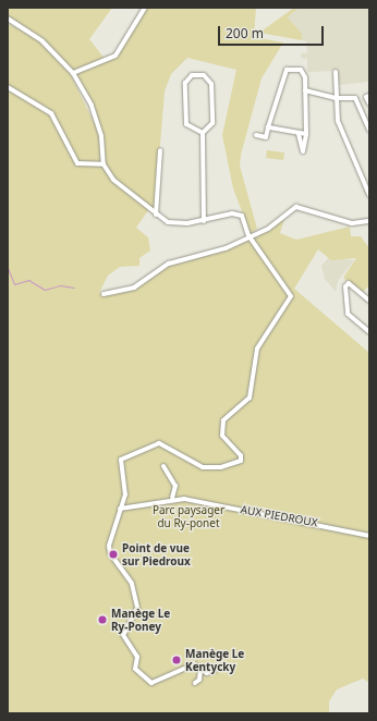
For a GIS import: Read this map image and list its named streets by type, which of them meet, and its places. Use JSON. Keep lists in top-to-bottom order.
{
  "streets": {
    "street": ["AUX PIEDROUX"]
  },
  "parks": ["Parc paysager du Ry-ponet"],
  "places": ["Point de vue sur Piedroux", "Manège Le Ry-Poney", "Manège Le Kentycky"],
  "scale_bar": "200 m"
}
